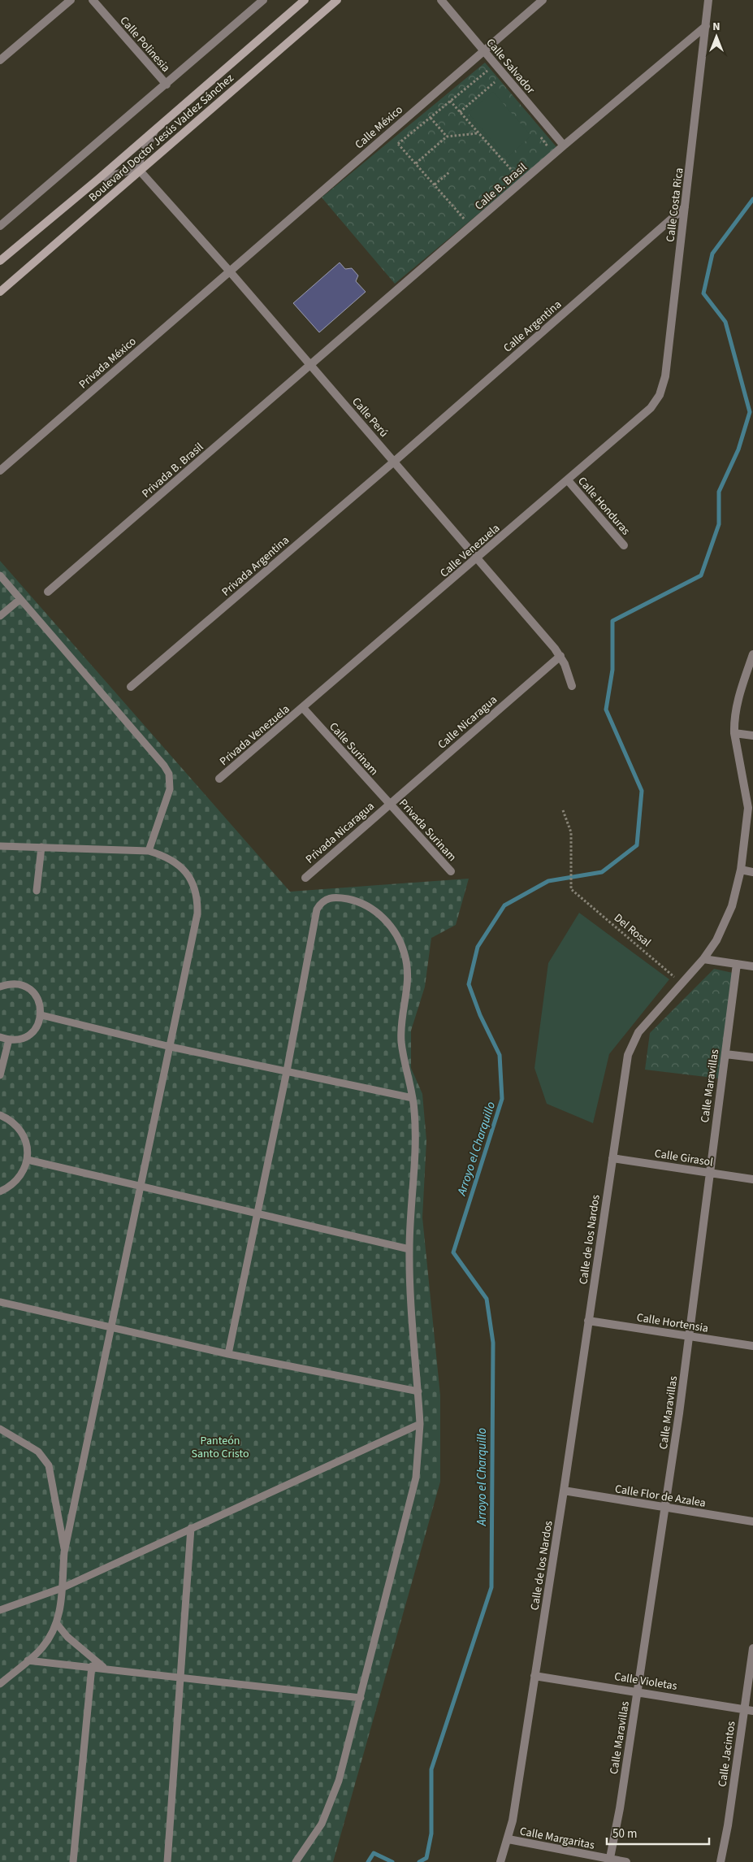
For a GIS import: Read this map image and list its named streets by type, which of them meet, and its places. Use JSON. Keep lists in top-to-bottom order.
{
  "streets": {
    "main road": ["Boulevard Doctor Jesús Valdez Sánchez"],
    "street": [
      "Calle Polinesia",
      "Calle Salvador",
      "Calle México",
      "Calle B. Brasil",
      "Calle Costa Rica",
      "Calle Argentina",
      "Privada México",
      "Calle Perú",
      "Privada B. Brasil",
      "Calle Honduras",
      "Calle Venezuela",
      "Privada Argentina",
      "Calle Nicaragua",
      "Privada Venezuela",
      "Calle Surinam",
      "Privada Surinam",
      "Privada Nicaragua",
      "Calle Maravillas",
      "Calle Girasol",
      "Calle de los Nardos",
      "Calle Hortensia",
      "Calle Flor de Azalea",
      "Calle Violetas",
      "Calle Jacintos",
      "Calle Margaritas"
    ],
    "path": ["Del Rosal"]
  },
  "crossings": [
    ["Calle Salvador", "Calle México"],
    ["Calle Salvador", "Calle B. Brasil"],
    ["Calle México", "Privada México"],
    ["Calle México", "Calle Perú"],
    ["Boulevard Doctor Jesús Valdez Sánchez", "Calle Perú"],
    ["Calle B. Brasil", "Calle Costa Rica"],
    ["Calle B. Brasil", "Calle Perú"],
    ["Calle B. Brasil", "Privada B. Brasil"],
    ["Calle Costa Rica", "Calle Argentina"],
    ["Calle Costa Rica", "Calle Venezuela"],
    ["Calle Argentina", "Calle Perú"],
    ["Calle Argentina", "Privada Argentina"],
    ["Privada México", "Calle Perú"],
    ["Calle Perú", "Privada B. Brasil"],
    ["Calle Perú", "Calle Venezuela"],
    ["Calle Perú", "Privada Argentina"],
    ["Calle Perú", "Calle Nicaragua"],
    ["Calle Honduras", "Calle Venezuela"],
    ["Calle Venezuela", "Privada Venezuela"],
    ["Calle Venezuela", "Calle Surinam"],
    ["Calle Nicaragua", "Calle Surinam"],
    ["Calle Nicaragua", "Privada Surinam"],
    ["Calle Nicaragua", "Privada Nicaragua"],
    ["Privada Venezuela", "Calle Surinam"],
    ["Calle Surinam", "Privada Surinam"],
    ["Calle Surinam", "Privada Nicaragua"],
    ["Privada Surinam", "Privada Nicaragua"],
    ["Del Rosal", "Calle de los Nardos"],
    ["Calle Maravillas", "Calle Girasol"],
    ["Calle Maravillas", "Calle Hortensia"],
    ["Calle Maravillas", "Calle Flor de Azalea"],
    ["Calle Maravillas", "Calle Violetas"],
    ["Calle Maravillas", "Calle Margaritas"],
    ["Calle Girasol", "Calle de los Nardos"],
    ["Calle de los Nardos", "Calle Hortensia"],
    ["Calle de los Nardos", "Calle Flor de Azalea"],
    ["Calle de los Nardos", "Calle Violetas"],
    ["Calle de los Nardos", "Calle Margaritas"],
    ["Calle Violetas", "Calle Jacintos"]
  ],
  "water": ["Arroyo el Charquillo"],
  "parks": ["Panteón Santo Cristo"],
  "scale_bar": "50 m",
  "north": "top"
}
